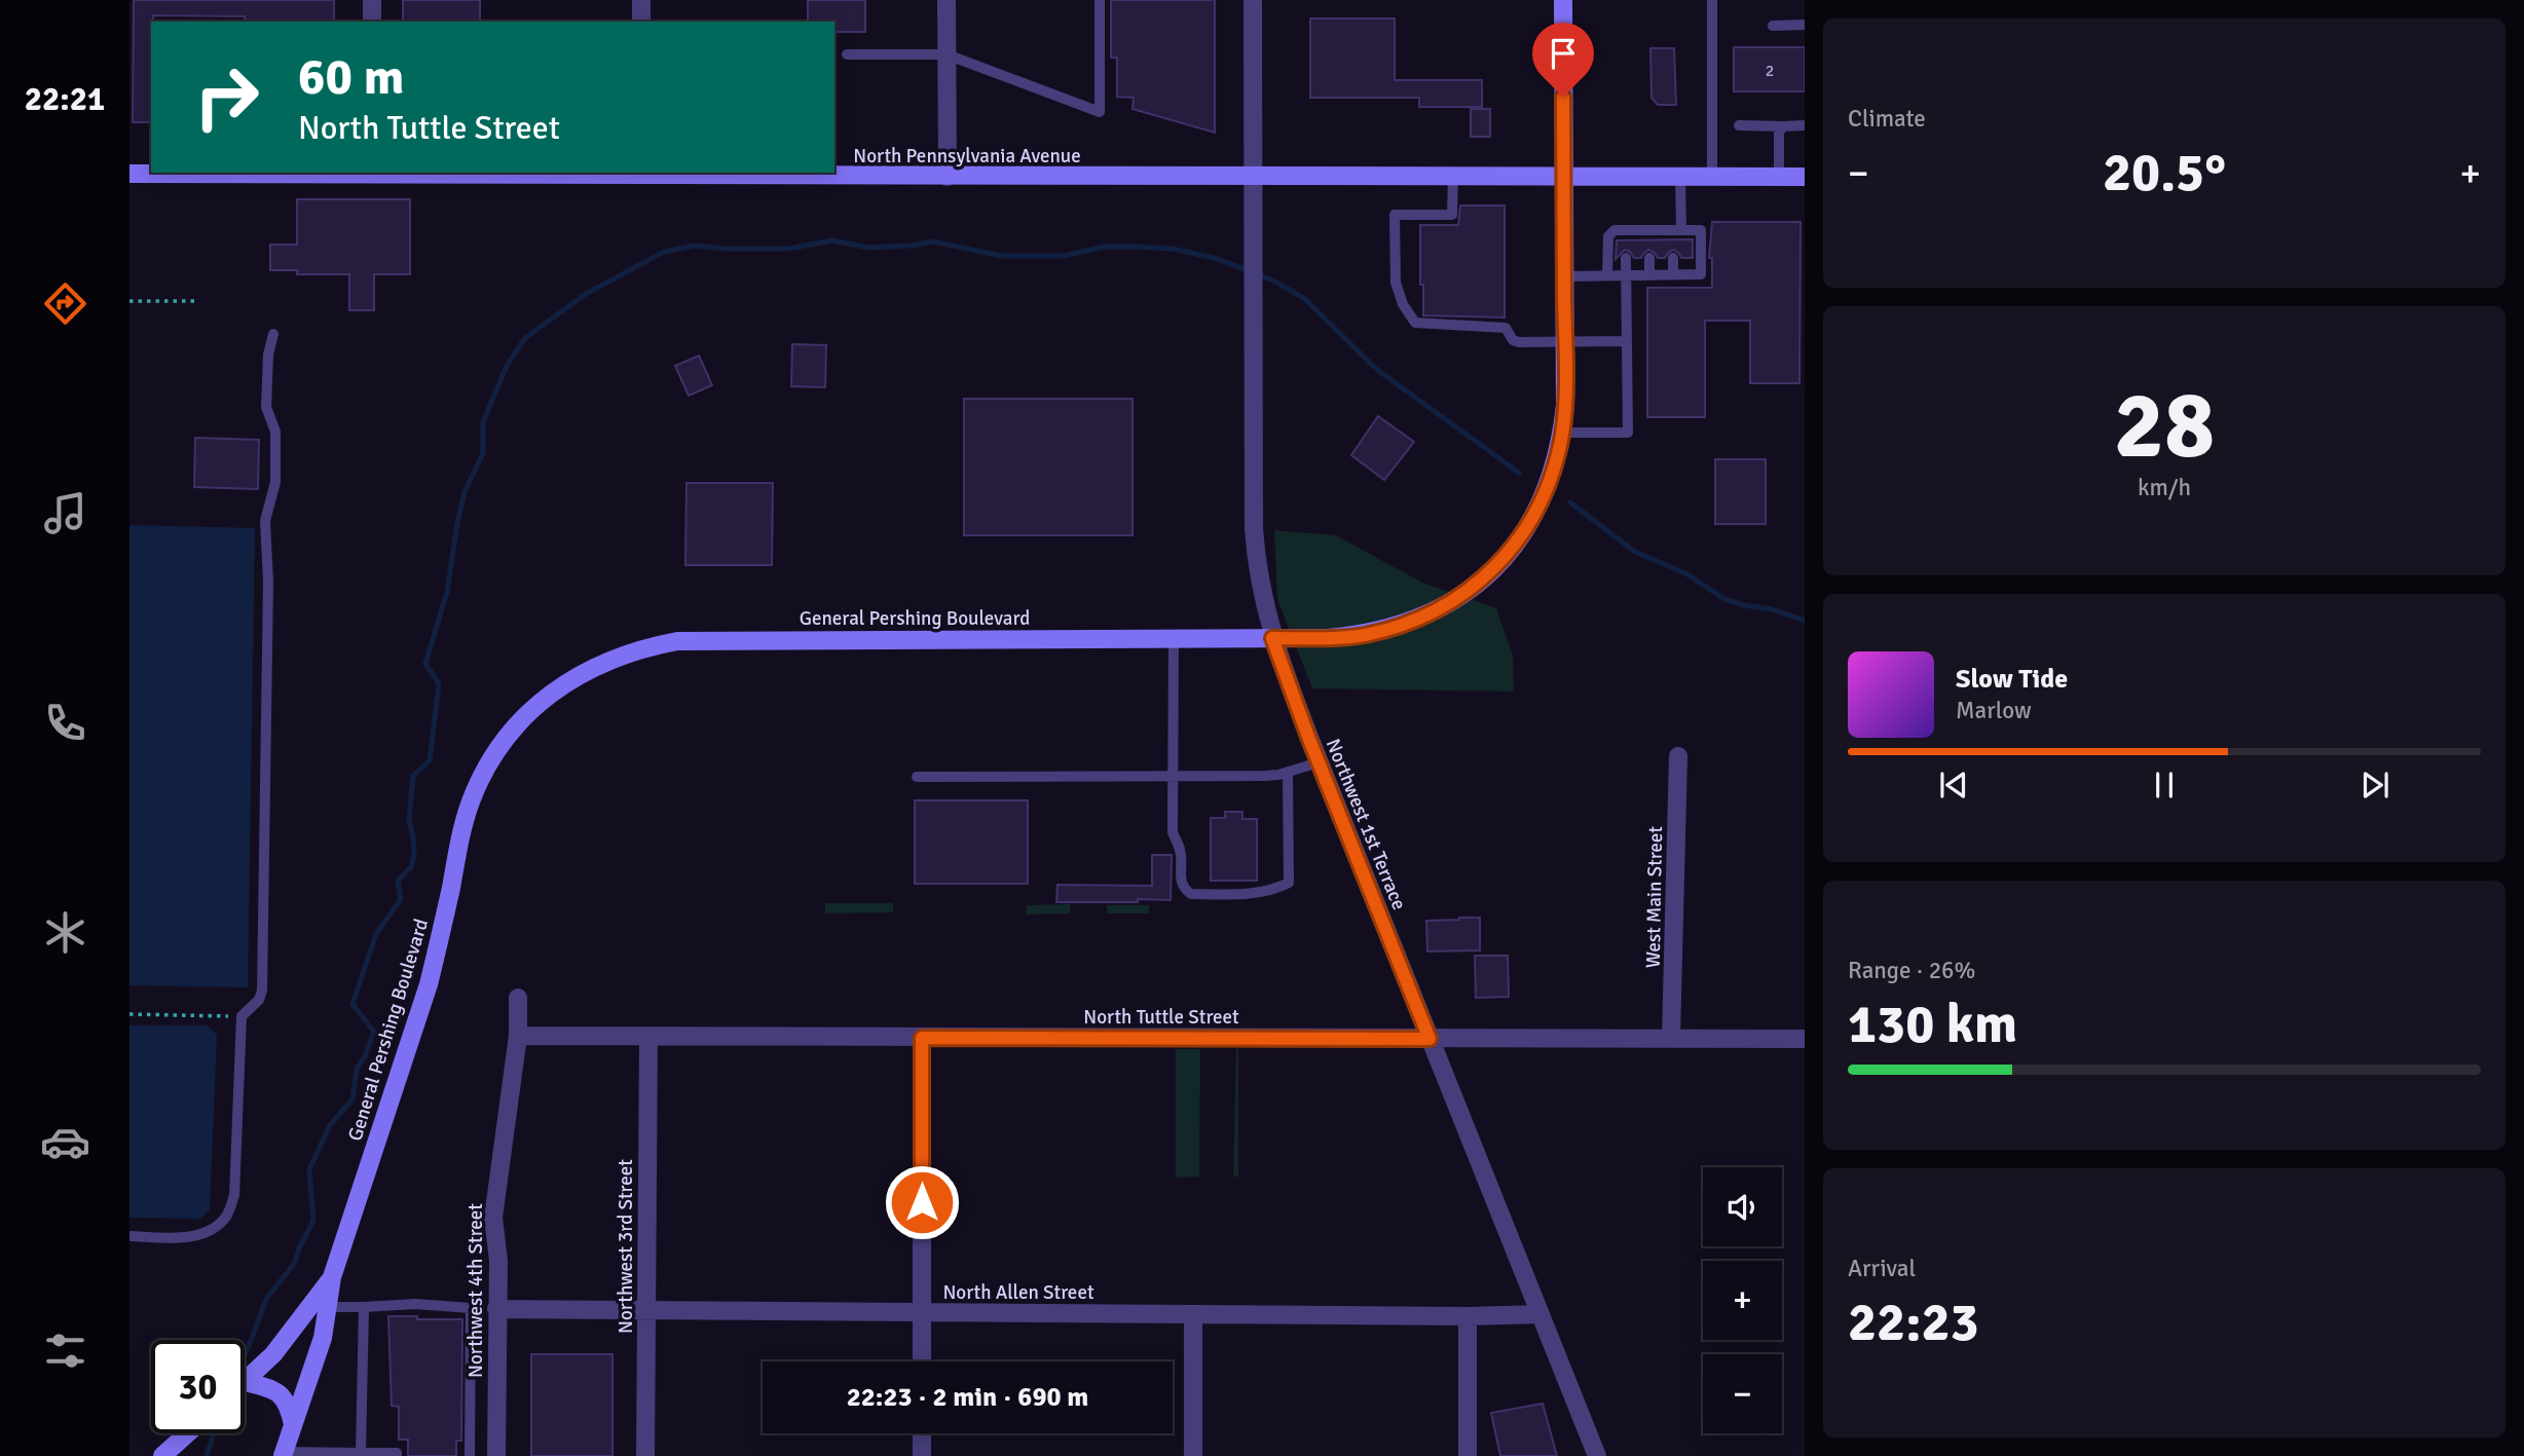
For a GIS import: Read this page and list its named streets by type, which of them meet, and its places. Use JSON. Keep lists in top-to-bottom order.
{
  "streets": {
    "main road": ["North Pennsylvania Avenue", "General Pershing Boulevard"],
    "street": [
      "Northwest 1st Terrace",
      "West Main Street",
      "North Tuttle Street",
      "Northwest 3rd Street",
      "Northwest 4th Street",
      "North Allen Street"
    ]
  },
  "crossings": [
    ["North Pennsylvania Avenue", "General Pershing Boulevard"],
    ["North Pennsylvania Avenue", "Northwest 1st Terrace"],
    ["General Pershing Boulevard", "Northwest 1st Terrace"],
    ["Northwest 1st Terrace", "North Tuttle Street"],
    ["Northwest 1st Terrace", "North Allen Street"],
    ["West Main Street", "North Tuttle Street"],
    ["North Tuttle Street", "Northwest 3rd Street"],
    ["North Tuttle Street", "Northwest 4th Street"],
    ["Northwest 3rd Street", "North Allen Street"],
    ["Northwest 4th Street", "North Allen Street"]
  ],
  "house_numbers": ["2"],
  "page": {
    "tabs": "22:21",
    "tile": [
      "Climate",
      ["28", "km/h"],
      ["Range · 26%", "130 km"],
      ["Arrival", "22:23"]
    ],
    "turn": ["60 m", "North Tuttle Street"],
    "heat": ["−", "20.5°", "+"],
    "song": ["Slow Tide", "Marlow"],
    "map_buttons": ["+", "−"],
    "limit": "30",
    "trip": "22:23 · 2 min · 690 m"
  }
}
